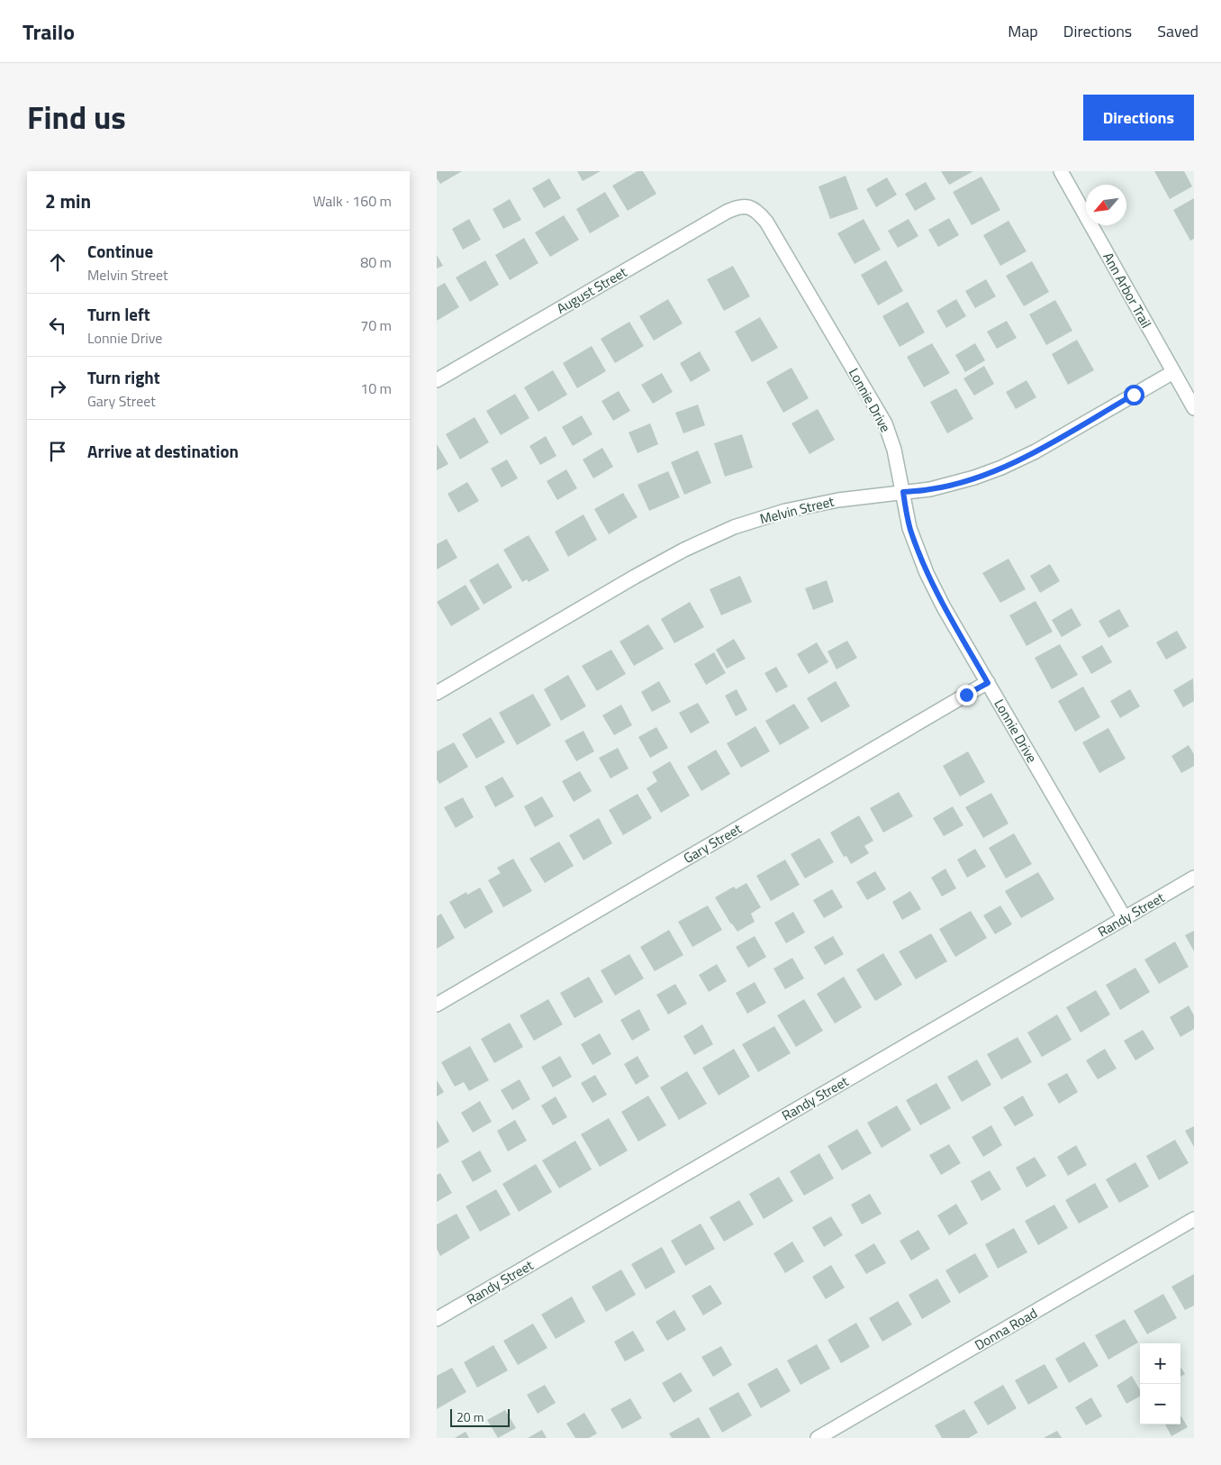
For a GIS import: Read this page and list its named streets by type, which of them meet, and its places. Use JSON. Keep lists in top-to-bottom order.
{
  "streets": {
    "street": [
      "August Street",
      "Ann Arbor Trail",
      "Lonnie Drive",
      "Melvin Street",
      "Gary Street",
      "Randy Street",
      "Donna Road"
    ]
  },
  "crossings": [
    ["August Street", "Lonnie Drive"],
    ["Ann Arbor Trail", "Melvin Street"],
    ["Lonnie Drive", "Melvin Street"],
    ["Lonnie Drive", "Gary Street"],
    ["Lonnie Drive", "Randy Street"]
  ],
  "scale_bar": "20 m",
  "north": "bottom left",
  "page": {
    "header": "Trailo",
    "nav": ["Map", "Directions", "Saved"],
    "title": "Find us",
    "buttons": "Directions",
    "heading": ["2 min", "Walk · 160 m"],
    "list": [
      ["Continue", "Melvin Street", "80 m"],
      ["Turn left", "Lonnie Drive", "70 m"],
      ["Turn right", "Gary Street", "10 m"],
      "Arrive at destination"
    ],
    "map_buttons": ["+", "−"],
    "scale": "20 m"
  }
}
